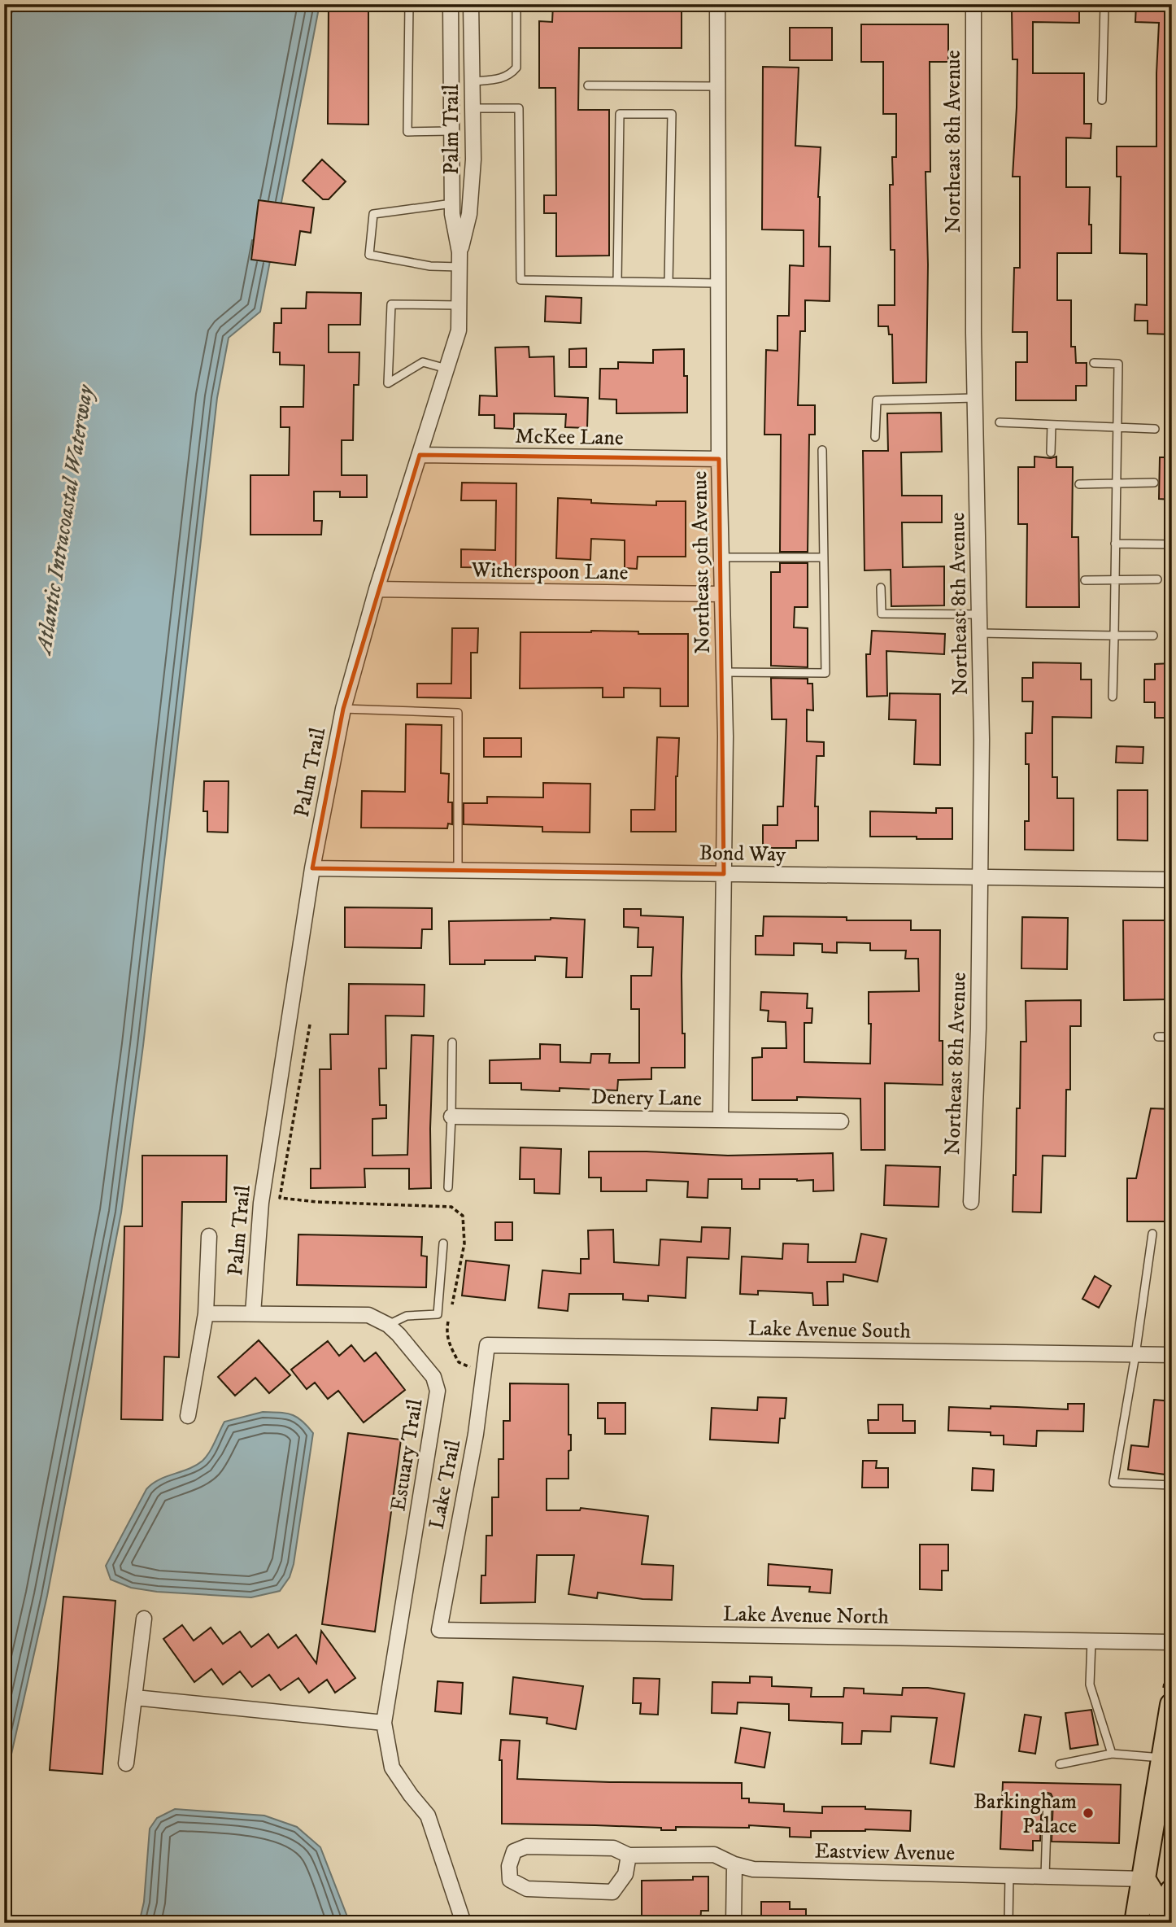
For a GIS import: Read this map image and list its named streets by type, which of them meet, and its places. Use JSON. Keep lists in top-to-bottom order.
{
  "streets": {
    "street": [
      "Palm Trail",
      "Northeast 8th Avenue",
      "McKee Lane",
      "Northeast 9th Avenue",
      "Witherspoon Lane",
      "Bond Way",
      "Denery Lane",
      "Lake Avenue South",
      "Estuary Trail",
      "Lake Trail",
      "Lake Avenue North",
      "Eastview Avenue"
    ]
  },
  "crossings": [
    ["Palm Trail", "McKee Lane"],
    ["Palm Trail", "Witherspoon Lane"],
    ["Palm Trail", "Bond Way"],
    ["Palm Trail", "Estuary Trail"],
    ["Northeast 8th Avenue", "Bond Way"],
    ["McKee Lane", "Northeast 9th Avenue"],
    ["Northeast 9th Avenue", "Witherspoon Lane"],
    ["Northeast 9th Avenue", "Bond Way"],
    ["Northeast 9th Avenue", "Denery Lane"],
    ["Lake Avenue South", "Lake Trail"],
    ["Lake Trail", "Lake Avenue North"]
  ],
  "water": ["Atlantic Intracoastal Waterway"],
  "places": ["Barkingham Palace"]
}
